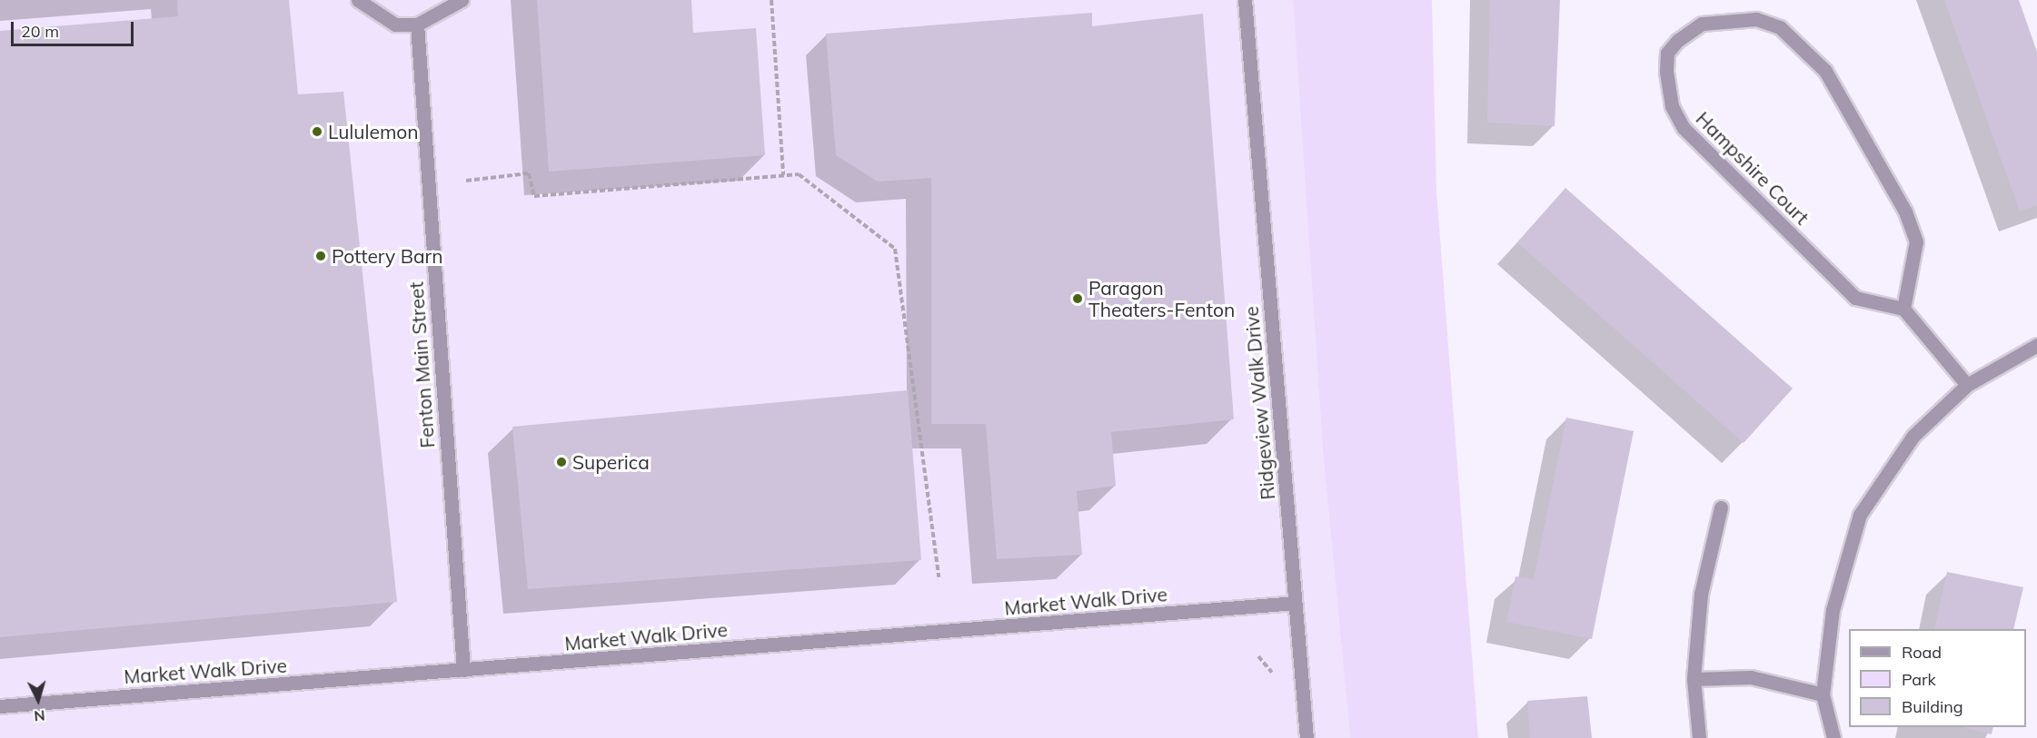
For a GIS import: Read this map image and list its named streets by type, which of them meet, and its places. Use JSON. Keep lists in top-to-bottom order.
{
  "streets": {
    "street": [
      "Hampshire Court",
      "Fenton Main Street",
      "Ridgeview Walk Drive",
      "Market Walk Drive"
    ]
  },
  "crossings": [
    ["Fenton Main Street", "Market Walk Drive"],
    ["Ridgeview Walk Drive", "Market Walk Drive"]
  ],
  "places": [
    "Lululemon",
    "Pottery Barn",
    "Paragon Theaters-Fenton",
    "Superica"
  ],
  "legend": ["Road", "Park", "Building"],
  "scale_bar": "20 m",
  "north": "bottom"
}
